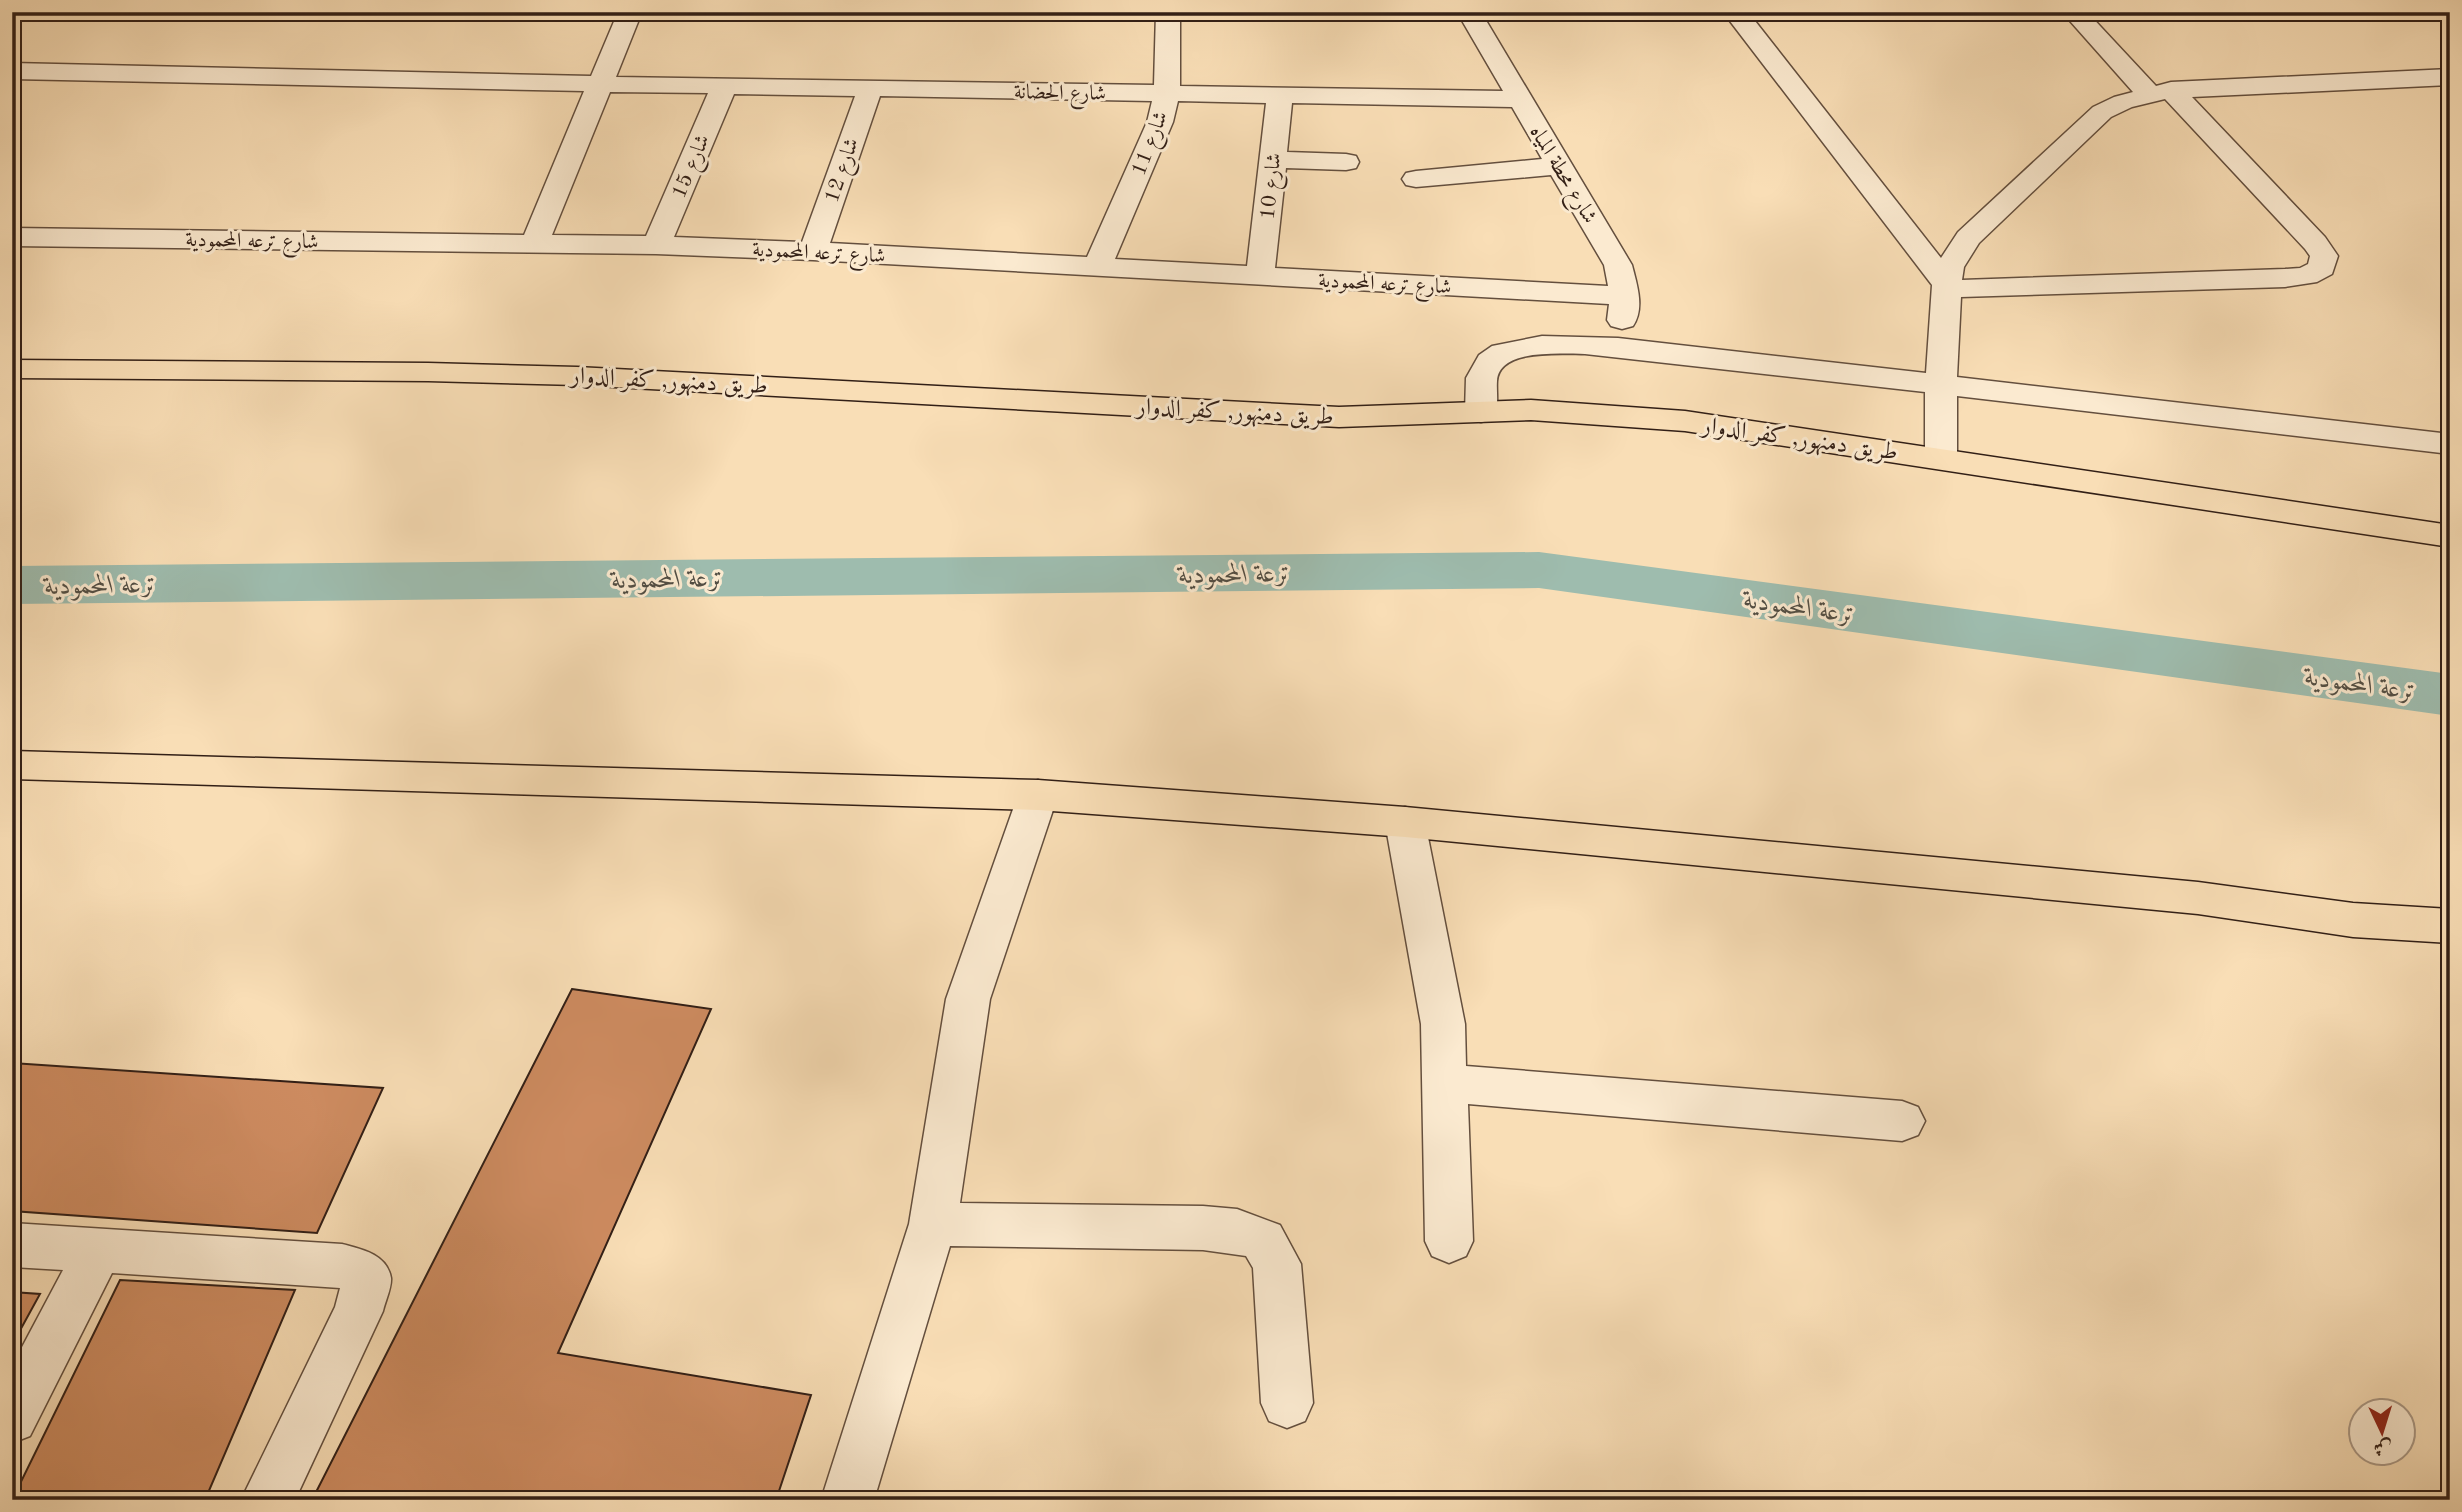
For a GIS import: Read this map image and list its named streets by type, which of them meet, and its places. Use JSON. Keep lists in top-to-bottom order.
{
  "streets": {
    "main road": ["طريق دمنهور, كفر الدوار"],
    "street": [
      "شارع الحضانة",
      "شارع 11",
      "شارع 15",
      "شارع 12",
      "شارع محطة المياه",
      "شارع 10",
      "شارع ترعه المحمودية"
    ]
  },
  "crossings": [
    ["شارع الحضانة", "شارع 11"],
    ["شارع الحضانة", "شارع 15"],
    ["شارع الحضانة", "شارع 12"],
    ["شارع الحضانة", "شارع محطة المياه"],
    ["شارع الحضانة", "شارع 10"],
    ["شارع 11", "شارع ترعه المحمودية"],
    ["شارع 15", "شارع ترعه المحمودية"],
    ["شارع 12", "شارع ترعه المحمودية"],
    ["شارع محطة المياه", "شارع ترعه المحمودية"],
    ["شارع 10", "شارع ترعه المحمودية"]
  ],
  "water": ["ترعة المحمودية"],
  "north": "bottom"
}
